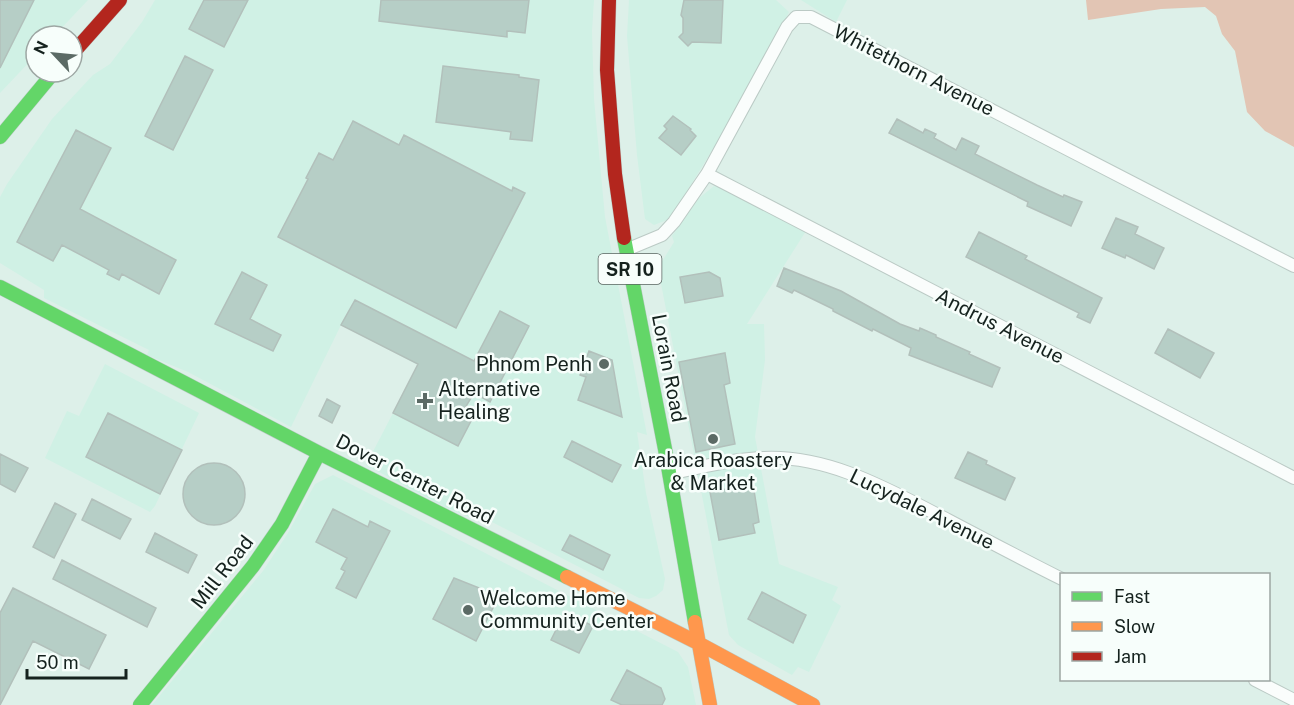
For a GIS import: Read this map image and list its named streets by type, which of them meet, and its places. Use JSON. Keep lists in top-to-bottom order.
{
  "streets": {
    "street": [
      "Whitethorn Avenue",
      "SR 10",
      "Andrus Avenue",
      "Lorain Road",
      "Dover Center Road",
      "Lucydale Avenue",
      "Mill Road"
    ]
  },
  "crossings": [
    ["Whitethorn Avenue", "Andrus Avenue"],
    ["Whitethorn Avenue", "Lorain Road"],
    ["Lorain Road", "Dover Center Road"],
    ["Lorain Road", "Lucydale Avenue"],
    ["Dover Center Road", "Mill Road"]
  ],
  "places": {
    "other": ["Phnom Penh", "Arabica Roastery & Market", "Welcome Home Community Center"],
    "health": ["Alternative Healing"]
  },
  "legend": ["Fast", "Slow", "Jam"],
  "scale_bar": "50 m",
  "north": "top left"
}
